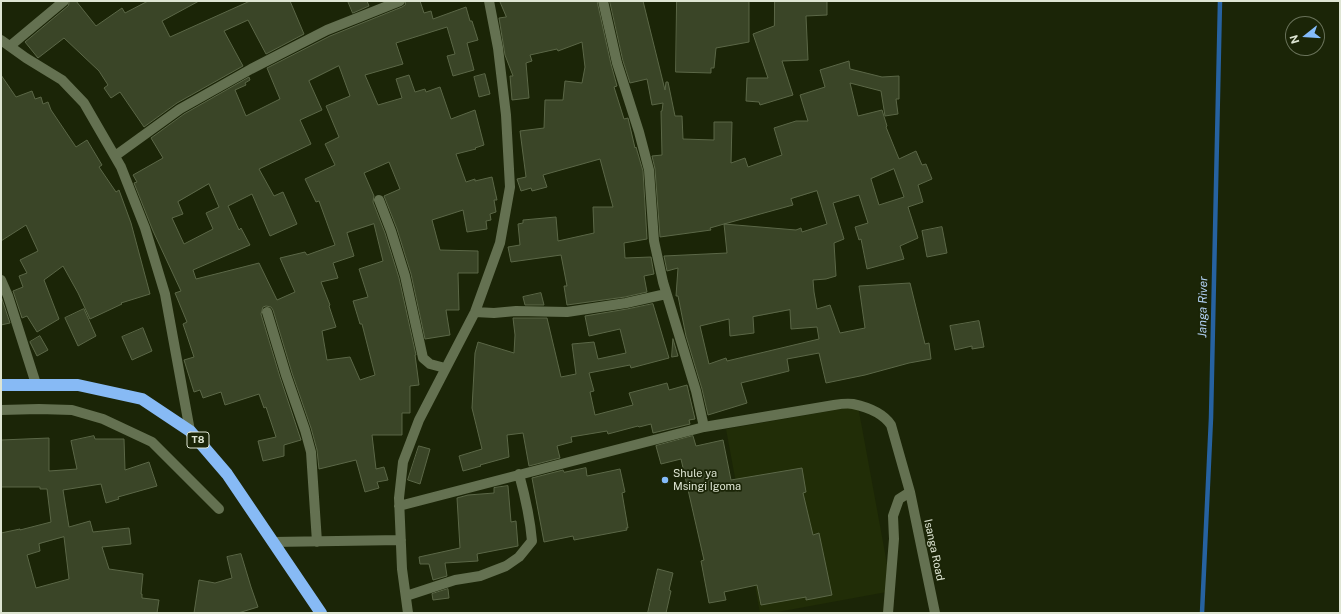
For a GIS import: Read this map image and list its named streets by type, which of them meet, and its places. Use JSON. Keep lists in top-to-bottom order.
{
  "streets": {
    "highway": ["T8"],
    "street": ["Isanga Road"]
  },
  "water": ["Janga River"],
  "places": ["Shule ya Msingi Igoma"],
  "north": "left"
}
